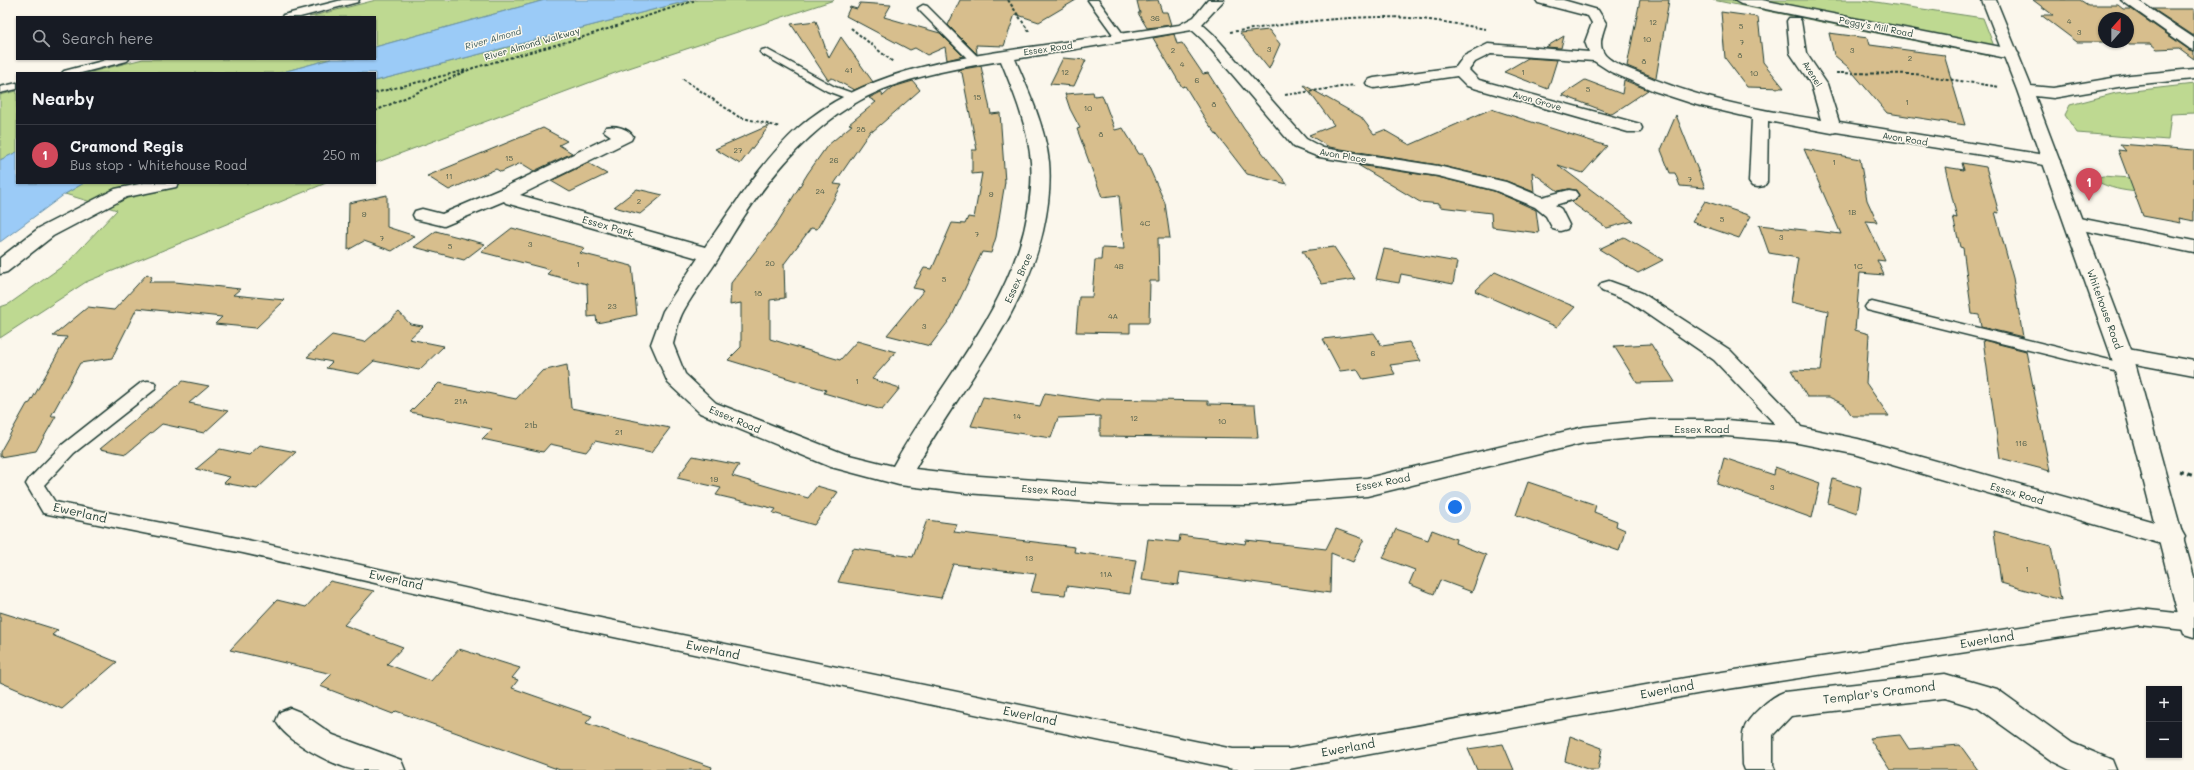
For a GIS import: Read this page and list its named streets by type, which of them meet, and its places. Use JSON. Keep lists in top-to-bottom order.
{
  "streets": {
    "street": [
      "Peggy's Mill Road",
      "Essex Road",
      "Avenel",
      "Avon Grove",
      "Avon Road",
      "Avon Place",
      "Essex Park",
      "Essex Brae",
      "Whitehouse Road",
      "Templar's Cramond"
    ],
    "lane": ["Ewerland"],
    "path": ["River Almond Walkway"]
  },
  "crossings": [
    ["Peggy's Mill Road", "Whitehouse Road"],
    ["Essex Road", "Avon Place"],
    ["Essex Road", "Essex Park"],
    ["Essex Road", "Essex Brae"],
    ["Essex Road", "Whitehouse Road"],
    ["Avenel", "Avon Road"],
    ["Avon Road", "Whitehouse Road"],
    ["Whitehouse Road", "Ewerland"]
  ],
  "water": ["River Almond"],
  "house_numbers": [
    "36",
    "4",
    "12",
    "5",
    "3",
    "10",
    "7",
    "3",
    "2",
    "3",
    "8",
    "2",
    "8",
    "4",
    "41",
    "12",
    "1",
    "10",
    "6",
    "5",
    "15",
    "1",
    "8",
    "10",
    "28",
    "8",
    "27",
    "15",
    "26",
    "1",
    "11",
    "7",
    "24",
    "9",
    "2",
    "1B",
    "9",
    "5",
    "4C",
    "7",
    "3",
    "7",
    "3",
    "5",
    "20",
    "1",
    "4B",
    "1C",
    "5",
    "18",
    "23",
    "4A",
    "3",
    "6",
    "1",
    "21A",
    "14",
    "12",
    "10",
    "21b",
    "21",
    "116",
    "19",
    "3",
    "13",
    "1",
    "11A"
  ],
  "north": "top",
  "page": {
    "search": "Search here",
    "heading": "Nearby",
    "list": [
      {
        "mark": "1",
        "name": "Cramond Regis",
        "note": "Bus stop · Whitehouse Road",
        "value": "250 m"
      }
    ],
    "pins": "1",
    "map_buttons": ["+", "−"]
  }
}
